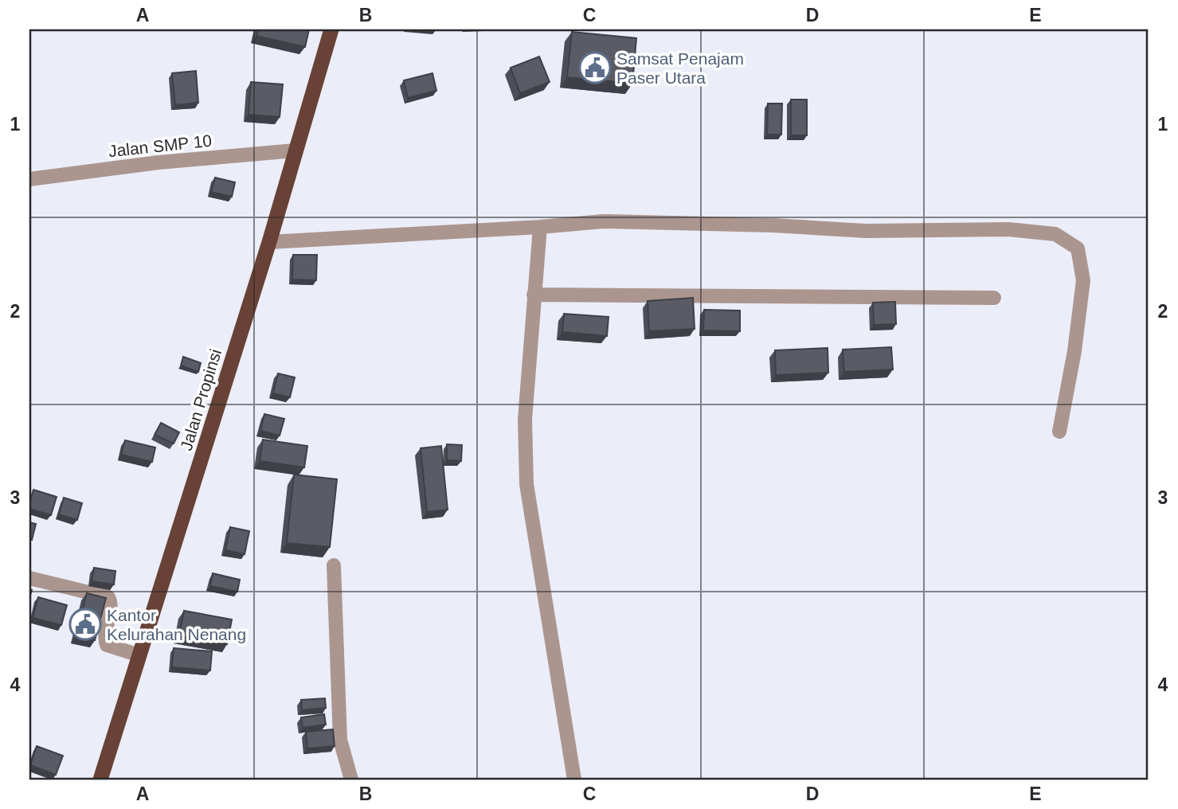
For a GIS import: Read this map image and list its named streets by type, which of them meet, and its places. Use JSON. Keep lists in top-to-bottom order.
{
  "streets": {
    "highway": ["Jalan Propinsi"],
    "street": ["Jalan SMP 10"]
  },
  "crossings": [
    ["Jalan SMP 10", "Jalan Propinsi"]
  ],
  "places": {
    "public building": ["Samsat Penajam Paser Utara", "Kantor Kelurahan Nenang"]
  },
  "grid": {
    "columns": [
      "A",
      "B",
      "C",
      "D",
      "E"
    ],
    "rows": [
      "1",
      "2",
      "3",
      "4"
    ]
  }
}
